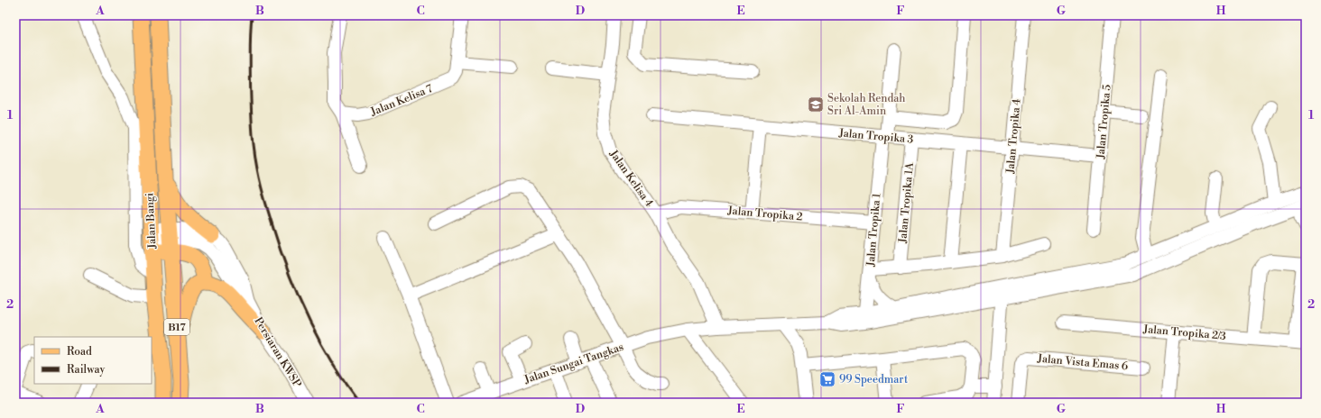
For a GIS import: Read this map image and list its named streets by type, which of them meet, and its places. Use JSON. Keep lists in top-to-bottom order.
{
  "streets": {
    "main road": ["Jalan Bangi", "B17"],
    "street": [
      "Jalan Kelisa 7",
      "Jalan Tropika 5",
      "Jalan Tropika 3",
      "Jalan Tropika 4",
      "Jalan Kelisa 4",
      "Jalan Tropika 1A",
      "Jalan Tropika 2",
      "Jalan Tropika 1",
      "Jalan Tropika 2/3",
      "Persiaran KWSP",
      "Jalan Vista Emas 6",
      "Jalan Sungai Tangkas"
    ]
  },
  "crossings": [
    ["Jalan Tropika 5", "Jalan Tropika 3"],
    ["Jalan Tropika 3", "Jalan Tropika 4"],
    ["Jalan Tropika 3", "Jalan Tropika 1A"],
    ["Jalan Tropika 3", "Jalan Tropika 1"],
    ["Jalan Kelisa 4", "Jalan Tropika 2"],
    ["Jalan Kelisa 4", "Jalan Sungai Tangkas"],
    ["Jalan Tropika 2", "Jalan Tropika 1"],
    ["Jalan Bangi", "Persiaran KWSP"]
  ],
  "places": {
    "school or university": ["Sekolah Rendah Sri Al-Amin"],
    "supermarket": ["99 Speedmart"]
  },
  "legend": ["Road", "Railway"],
  "grid": {
    "columns": [
      "A",
      "B",
      "C",
      "D",
      "E",
      "F",
      "G",
      "H"
    ],
    "rows": ["1", "2"]
  }
}
